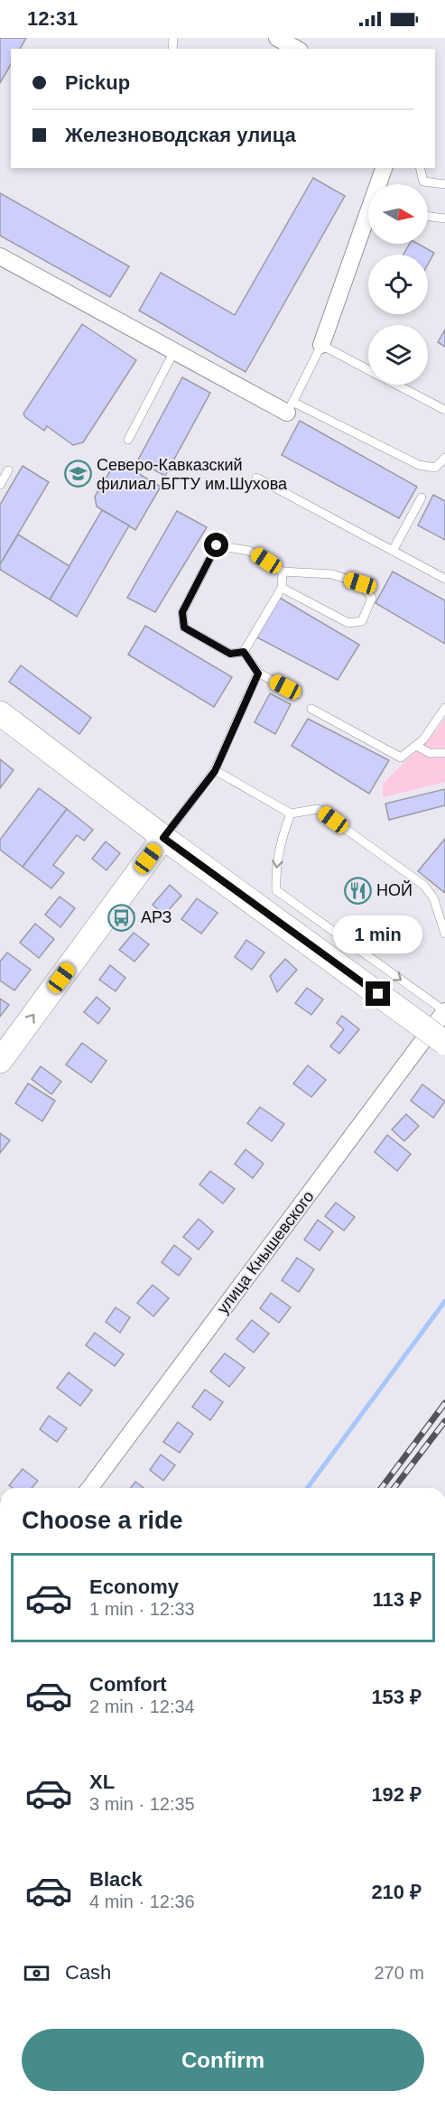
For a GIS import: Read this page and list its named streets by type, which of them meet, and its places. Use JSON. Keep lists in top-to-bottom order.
{
  "streets": {
    "street": ["улица Кнышевского"]
  },
  "places": {
    "school or university": ["Северо-Кавказский филиал БГТУ им.Шухова"],
    "restaurant": ["НОЙ"],
    "bus stop": ["АРЗ"]
  },
  "north": "right",
  "page": {
    "status": "12:31",
    "banner": ["Pickup", "Железноводская улица"],
    "bubble": "1 min",
    "heading": "Choose a ride",
    "list": [
      {
        "name": "Economy",
        "note": "1 min · 12:33",
        "value": "113 ₽"
      },
      {
        "name": "Comfort",
        "note": "2 min · 12:34",
        "value": "153 ₽"
      },
      {
        "name": "XL",
        "note": "3 min · 12:35",
        "value": "192 ₽"
      },
      {
        "name": "Black",
        "note": "4 min · 12:36",
        "value": "210 ₽"
      }
    ],
    "pay": ["Cash", "270 m"],
    "buttons": "Confirm"
  }
}
